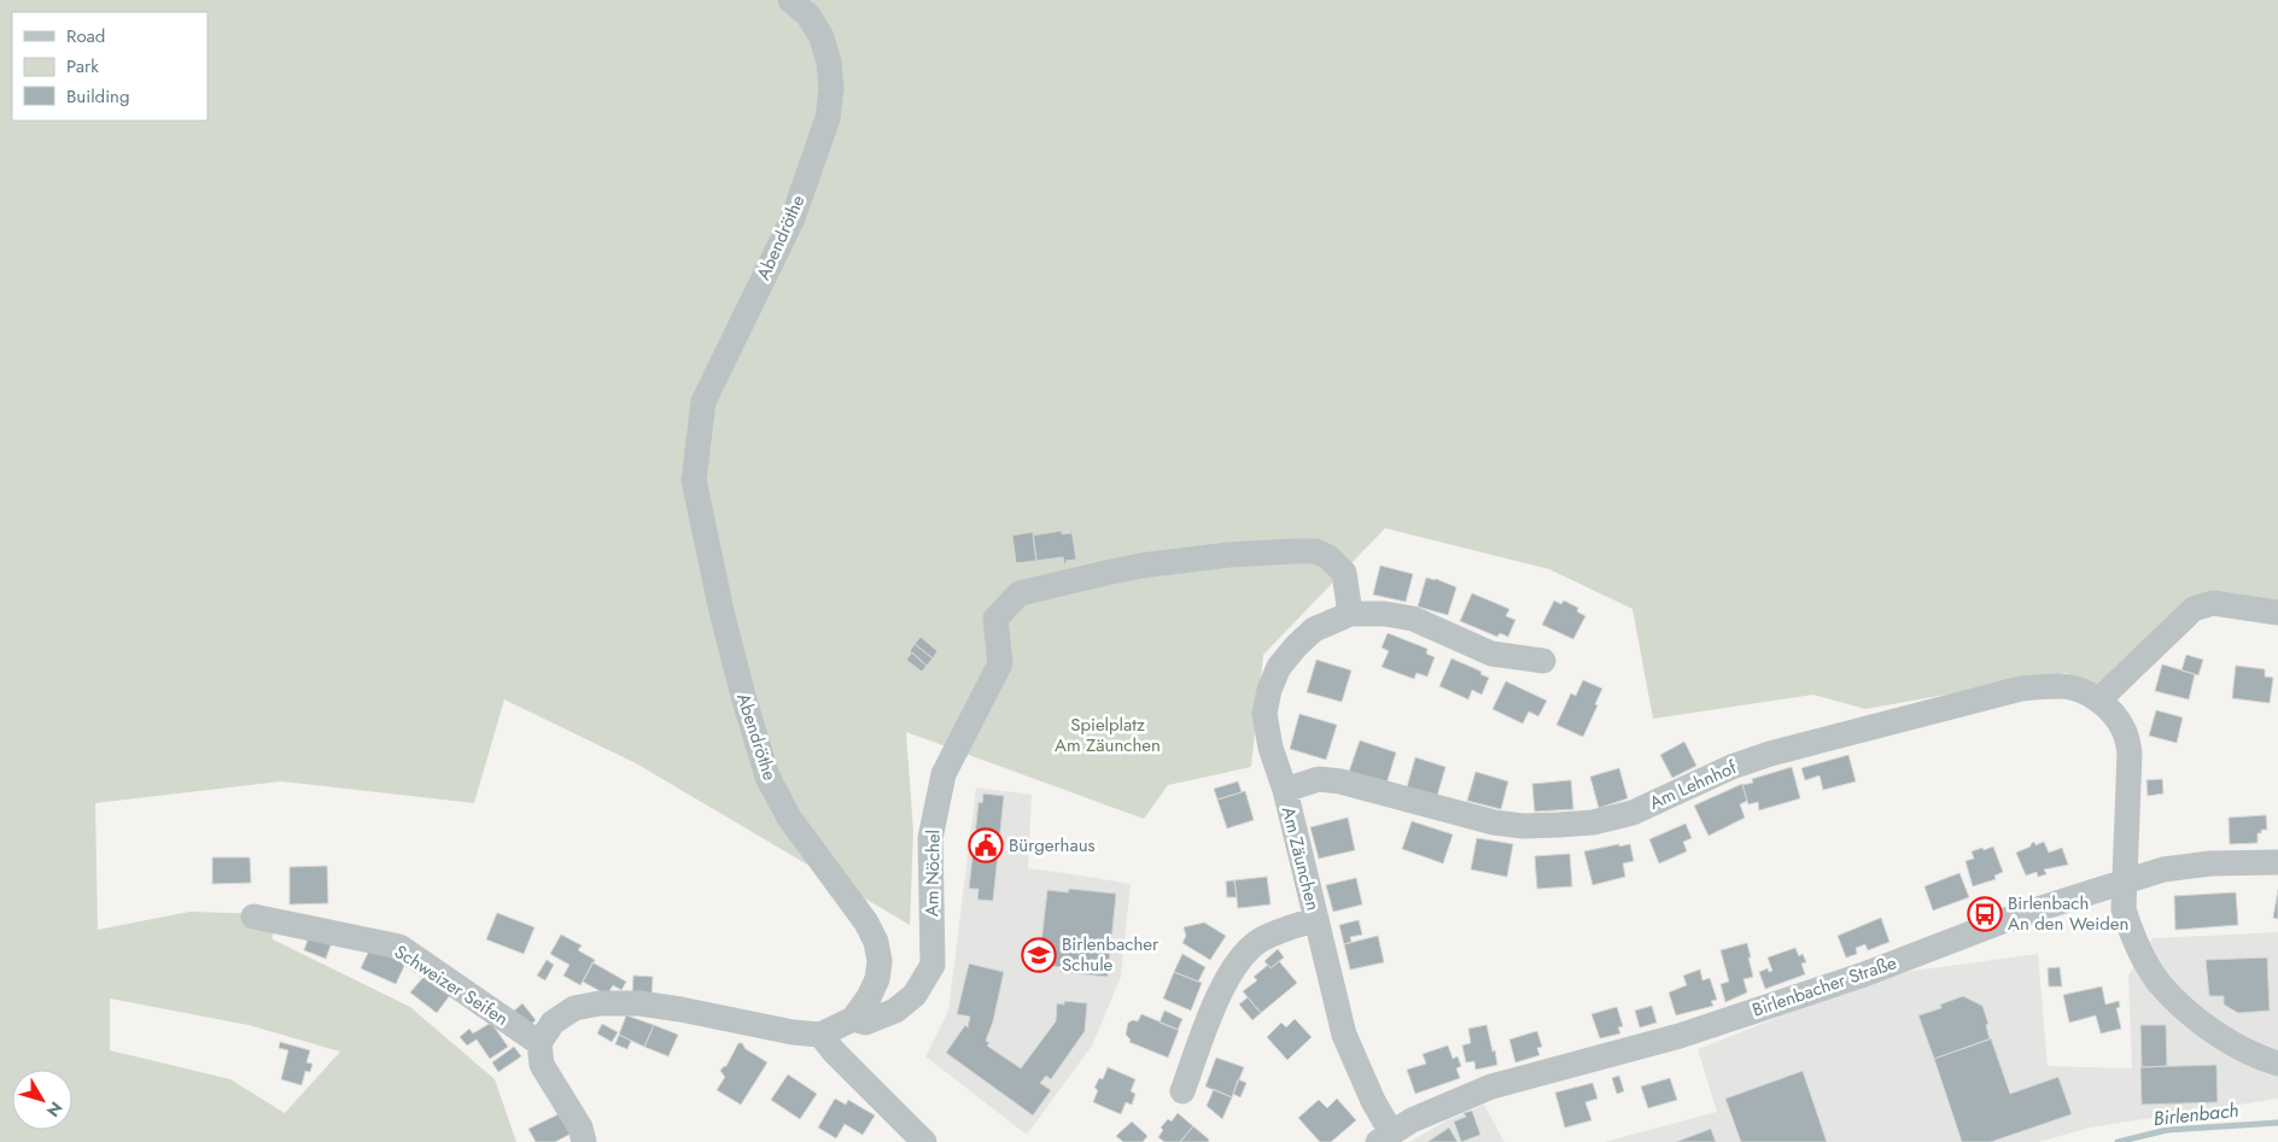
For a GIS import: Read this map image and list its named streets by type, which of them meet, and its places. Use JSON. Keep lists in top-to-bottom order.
{
  "streets": {
    "street": [
      "Abendröthe",
      "Am Lehnhof",
      "Am Zäunchen",
      "Am Nöchel",
      "Schweizer Seifen",
      "Birlenbacher Straße"
    ]
  },
  "crossings": [
    ["Abendröthe", "Am Nöchel"],
    ["Am Lehnhof", "Am Zäunchen"],
    ["Am Zäunchen", "Am Nöchel"],
    ["Am Zäunchen", "Birlenbacher Straße"]
  ],
  "water": ["Birlenbach"],
  "parks": ["Spielplatz Am Zäunchen"],
  "places": {
    "public building": ["Bürgerhaus"],
    "bus stop": ["Birlenbach An den Weiden"],
    "school or university": ["Birlenbacher Schule"]
  },
  "legend": ["Road", "Park", "Building"],
  "north": "bottom right"
}
